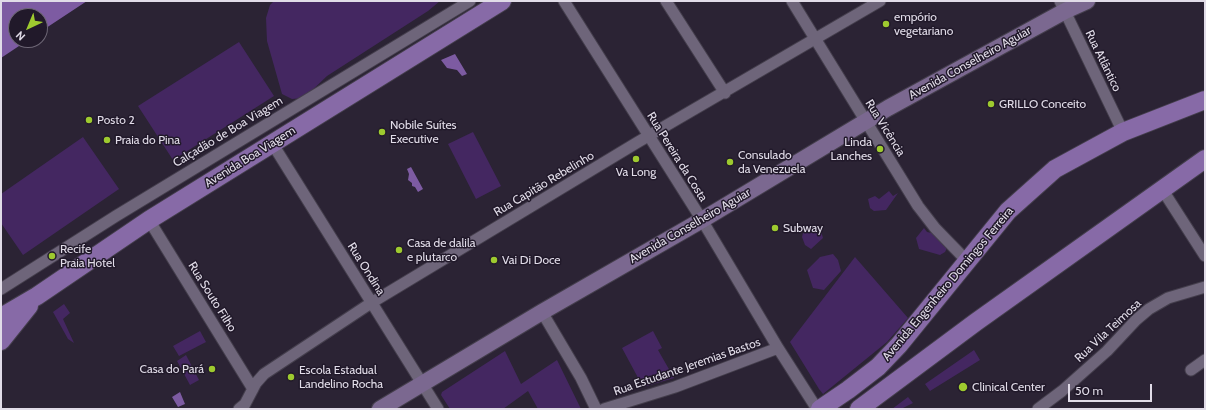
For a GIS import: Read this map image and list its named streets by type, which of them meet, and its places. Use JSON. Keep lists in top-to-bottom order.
{
  "streets": {
    "main road": ["Avenida Conselheiro Aguiar", "Avenida Boa Viagem", "Avenida Engenheiro Domingos Ferreira"],
    "street": [
      "Rua Atlântico",
      "Rua Vicência",
      "Calçadão de Boa Viagem",
      "Rua Pereira da Costa",
      "Rua Capitão Rebelinho",
      "Rua Ondina",
      "Rua Souto Filho",
      "Rua Vila Teimosa",
      "Rua Estudante Jeremias Bastos"
    ]
  },
  "crossings": [
    ["Rua Atlântico", "Avenida Conselheiro Aguiar"],
    ["Rua Atlântico", "Avenida Engenheiro Domingos Ferreira"],
    ["Avenida Conselheiro Aguiar", "Rua Vicência"],
    ["Avenida Conselheiro Aguiar", "Rua Pereira da Costa"],
    ["Avenida Conselheiro Aguiar", "Rua Ondina"],
    ["Rua Vicência", "Rua Capitão Rebelinho"],
    ["Rua Vicência", "Avenida Engenheiro Domingos Ferreira"],
    ["Avenida Boa Viagem", "Rua Ondina"],
    ["Avenida Boa Viagem", "Rua Souto Filho"],
    ["Rua Pereira da Costa", "Rua Capitão Rebelinho"],
    ["Rua Pereira da Costa", "Rua Estudante Jeremias Bastos"],
    ["Rua Capitão Rebelinho", "Rua Ondina"],
    ["Rua Capitão Rebelinho", "Rua Souto Filho"]
  ],
  "places": [
    "empório vegetariano",
    "GRILLO Conceito",
    "Posto 2",
    "Nobile Suítes Executive",
    "Praia do Pina",
    "Linda Lanches",
    "Va Long",
    "Consulado da Venezuela",
    "Subway",
    "Casa de dalila e plutarco",
    "Recife Praia Hotel",
    "Vai Di Doce",
    "Casa do Pará",
    "Escola Estadual Landelino Rocha",
    "Clinical Center"
  ],
  "scale_bar": "50 m",
  "north": "bottom left"
}
